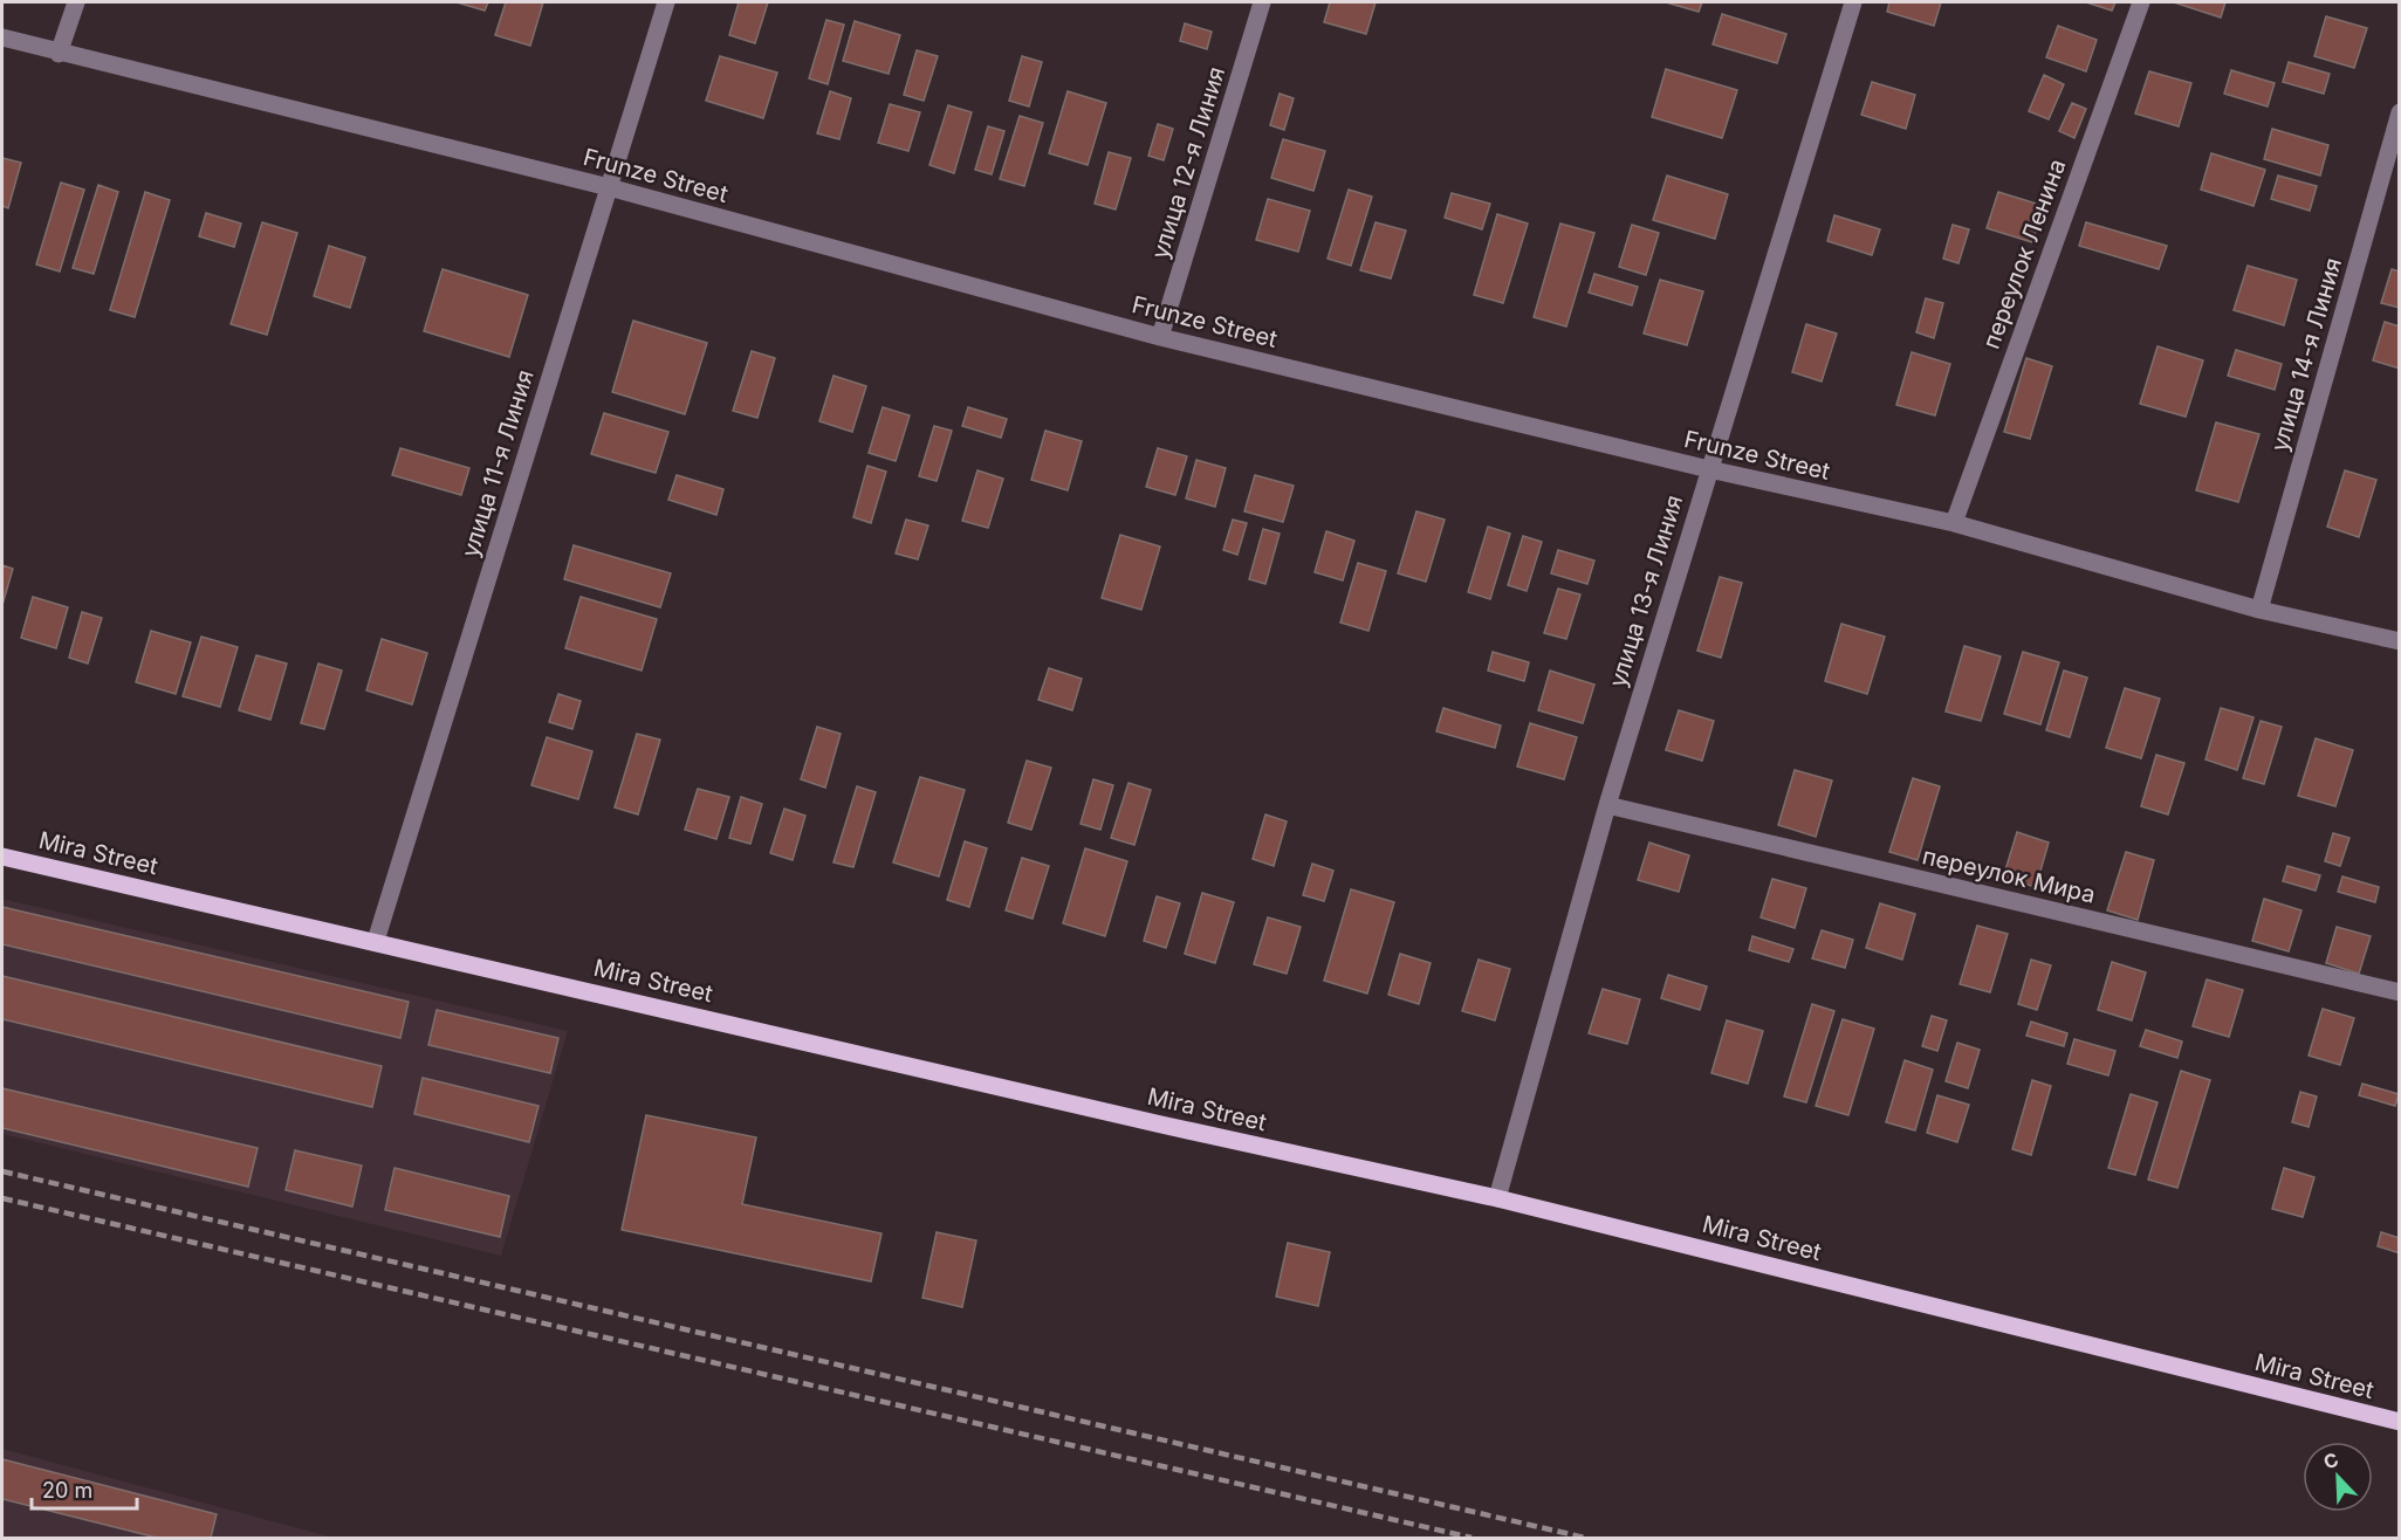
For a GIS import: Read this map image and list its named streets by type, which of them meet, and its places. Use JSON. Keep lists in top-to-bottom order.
{
  "streets": {
    "main road": ["Mira Street"],
    "street": [
      "улица 12-я Линия",
      "Frunze Street",
      "переулок Ленина",
      "улица 14-я Линия",
      "улица 11-я Линия",
      "улица 13-я Линия",
      "переулок Мира"
    ]
  },
  "crossings": [
    ["улица 12-я Линия", "Frunze Street"],
    ["Frunze Street", "переулок Ленина"],
    ["Frunze Street", "улица 14-я Линия"],
    ["Frunze Street", "улица 11-я Линия"],
    ["Frunze Street", "улица 13-я Линия"],
    ["улица 11-я Линия", "Mira Street"],
    ["улица 13-я Линия", "Mira Street"],
    ["улица 13-я Линия", "переулок Мира"]
  ],
  "scale_bar": "20 m",
  "north": "top left"
}
